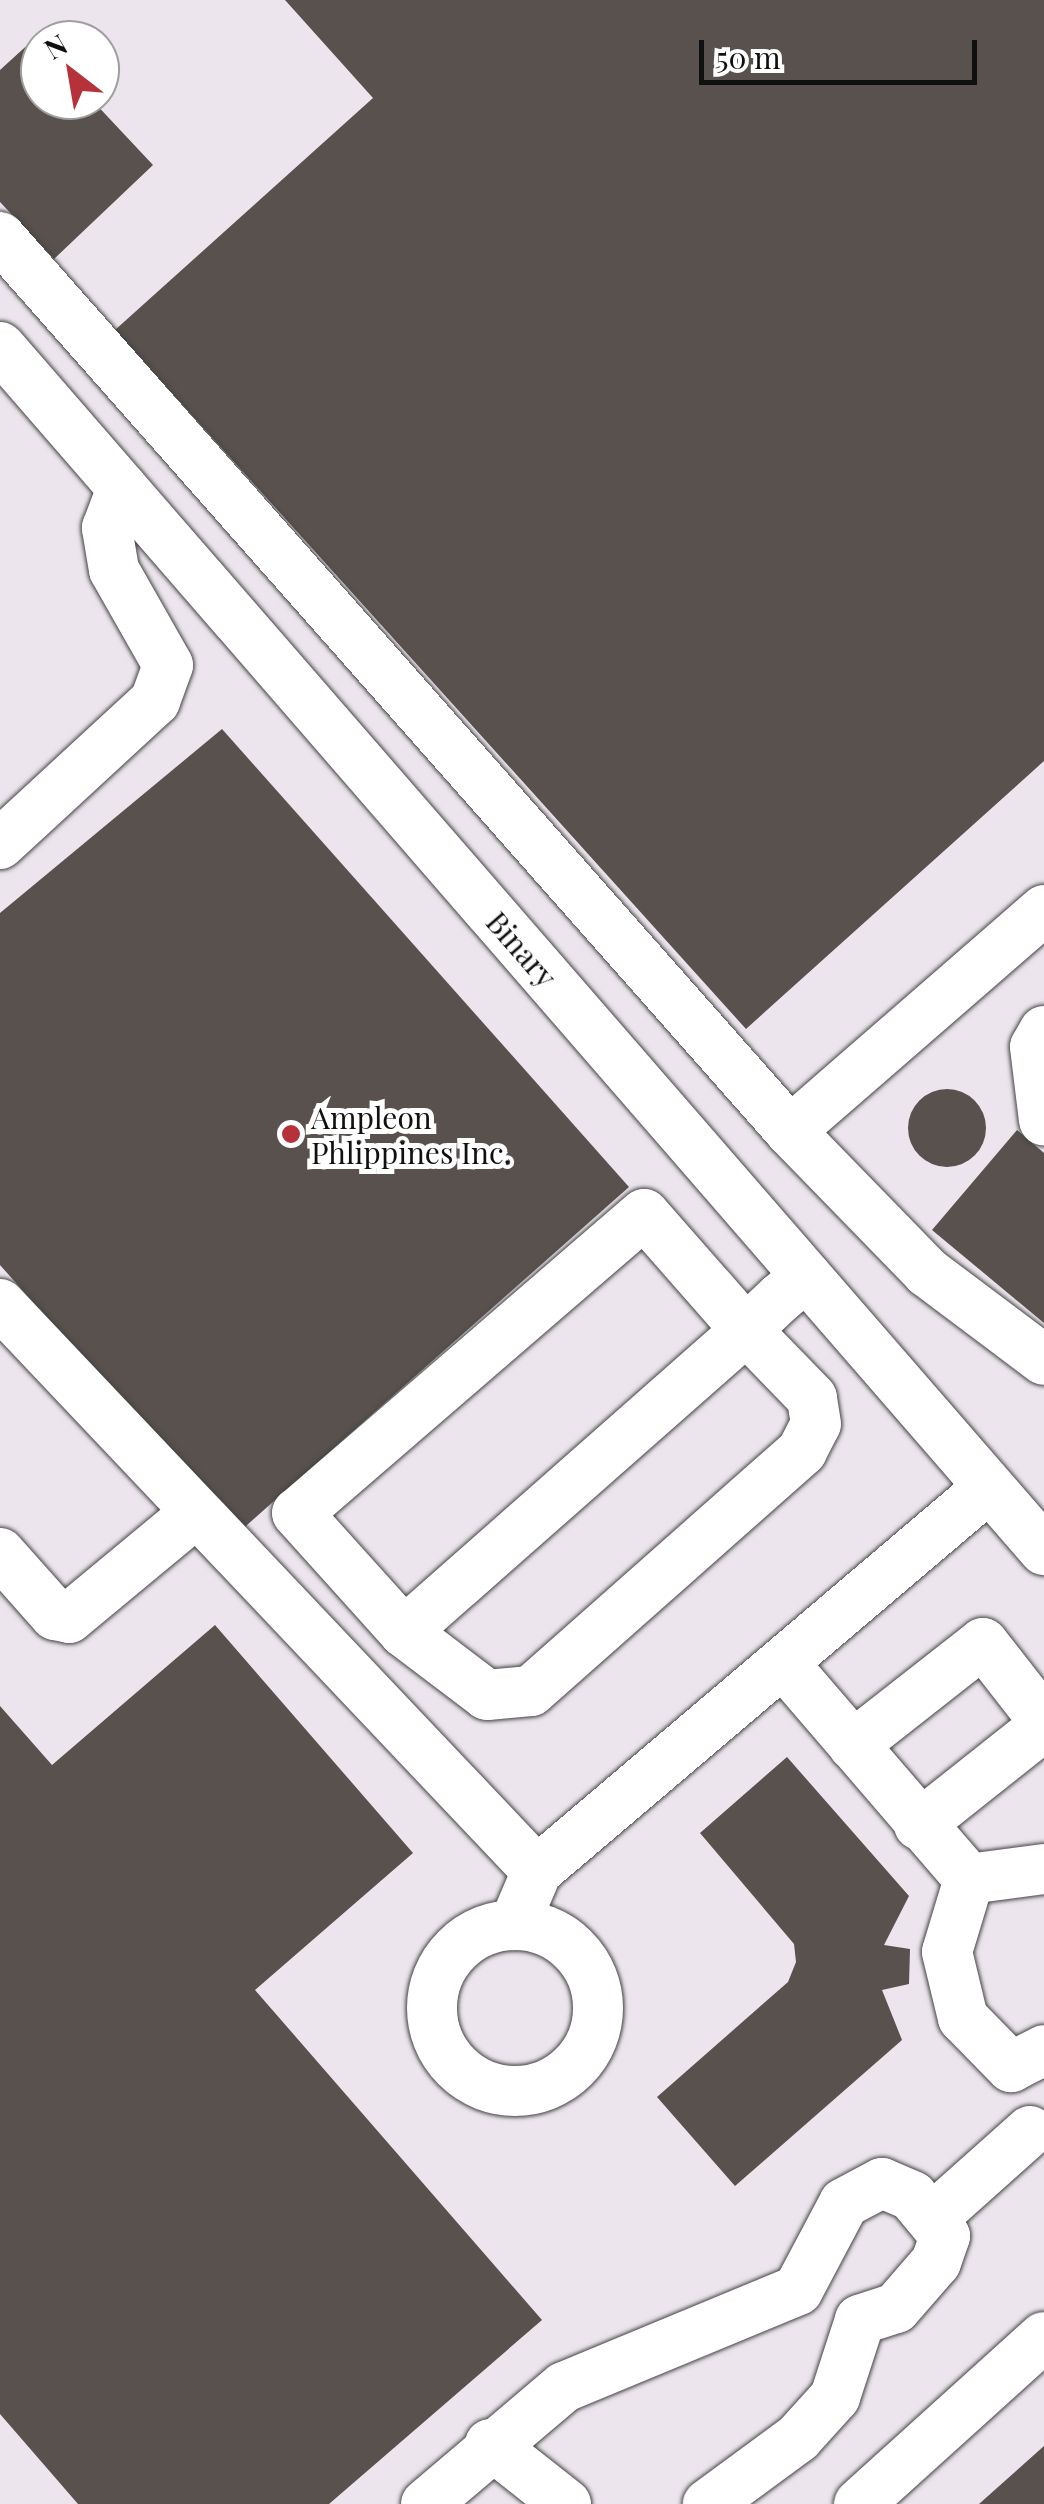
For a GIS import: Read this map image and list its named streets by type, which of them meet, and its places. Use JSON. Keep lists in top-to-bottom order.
{
  "streets": {
    "street": ["Binary"]
  },
  "places": ["Ampleon Phlippines Inc."],
  "scale_bar": "50 m",
  "north": "top left"
}
